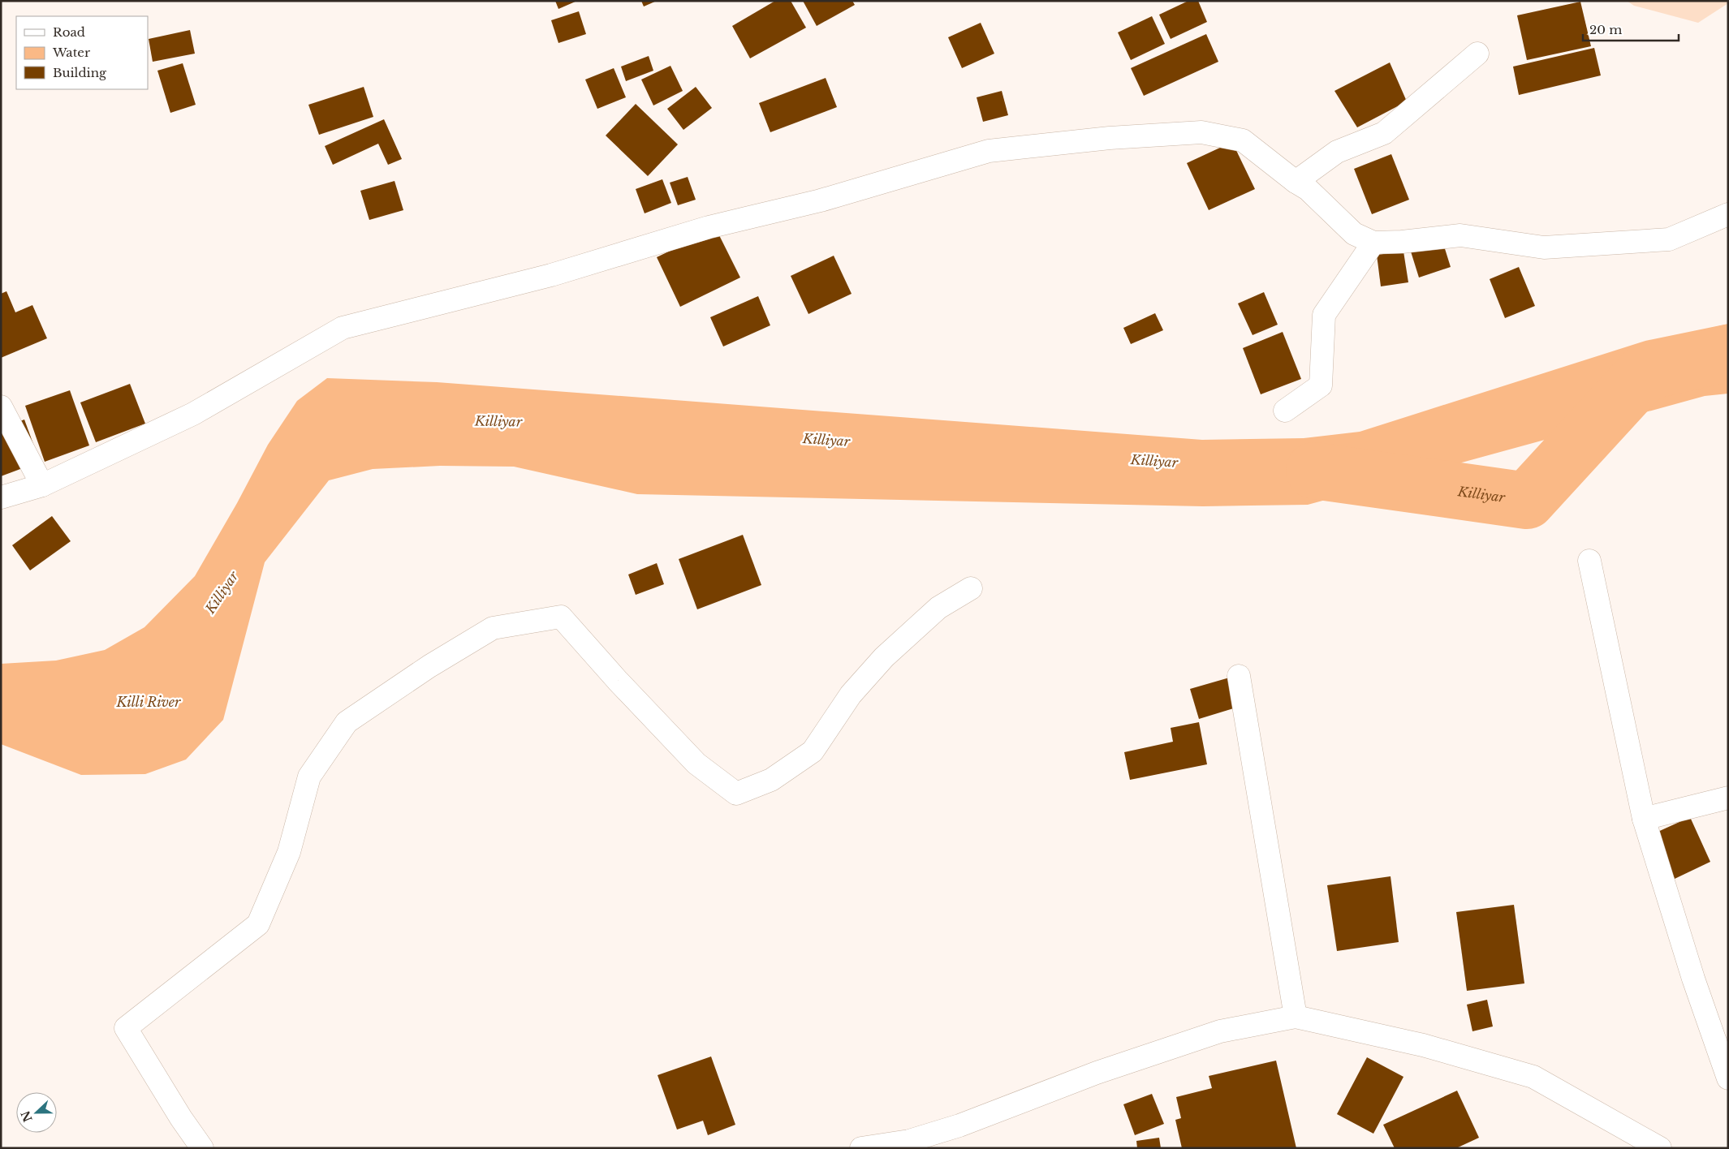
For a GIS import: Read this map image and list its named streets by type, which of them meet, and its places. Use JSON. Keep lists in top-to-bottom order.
{
  "water": ["Killiyar", "Killi River"],
  "legend": ["Road", "Water", "Building"],
  "scale_bar": "20 m",
  "north": "left"
}
